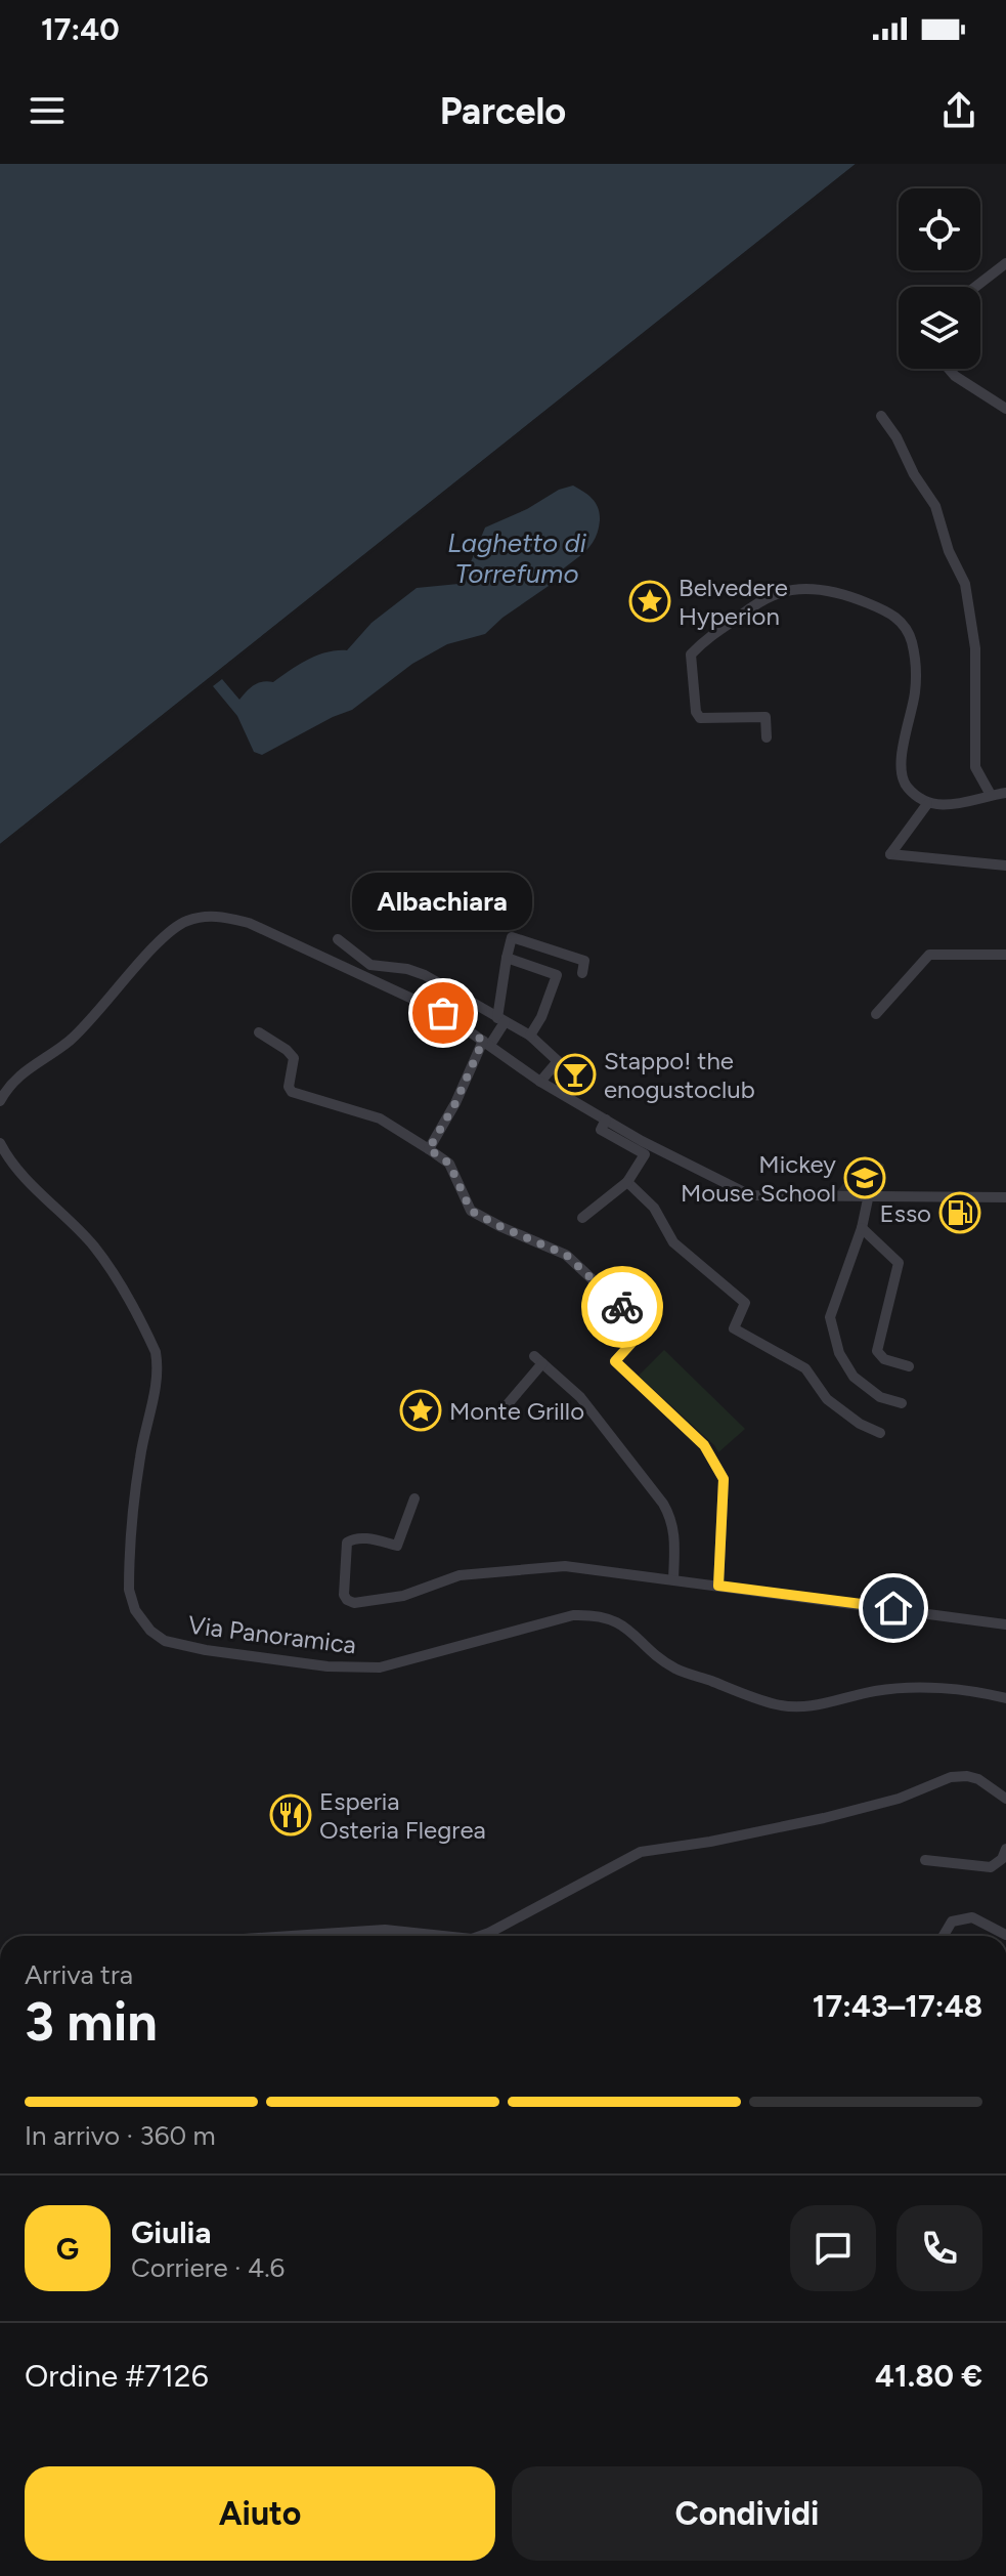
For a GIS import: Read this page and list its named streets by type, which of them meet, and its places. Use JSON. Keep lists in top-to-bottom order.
{
  "streets": {
    "street": ["Via Panoramica"]
  },
  "water": ["Laghetto di Torrefumo"],
  "places": {
    "place": ["Belvedere Hyperion", "Monte Grillo"],
    "other": ["Albachiara"],
    "bar": ["Stappo! the enogustoclub"],
    "school or university": ["Mickey Mouse School"],
    "fuel station": ["Esso"],
    "restaurant": ["Esperia Osteria Flegrea"]
  },
  "page": {
    "status": "17:40",
    "header": "Parcelo",
    "bubble": "Albachiara",
    "heading": ["3 min", "Arriva tra", "17:43–17:48"],
    "panel": [
      "Giulia",
      "Corriere · 4.6",
      "Ordine #7126",
      "41.80 €"
    ],
    "bar": "In arrivo · 360 m",
    "round": "G",
    "buttons": ["Aiuto", "Condividi"]
  }
}
